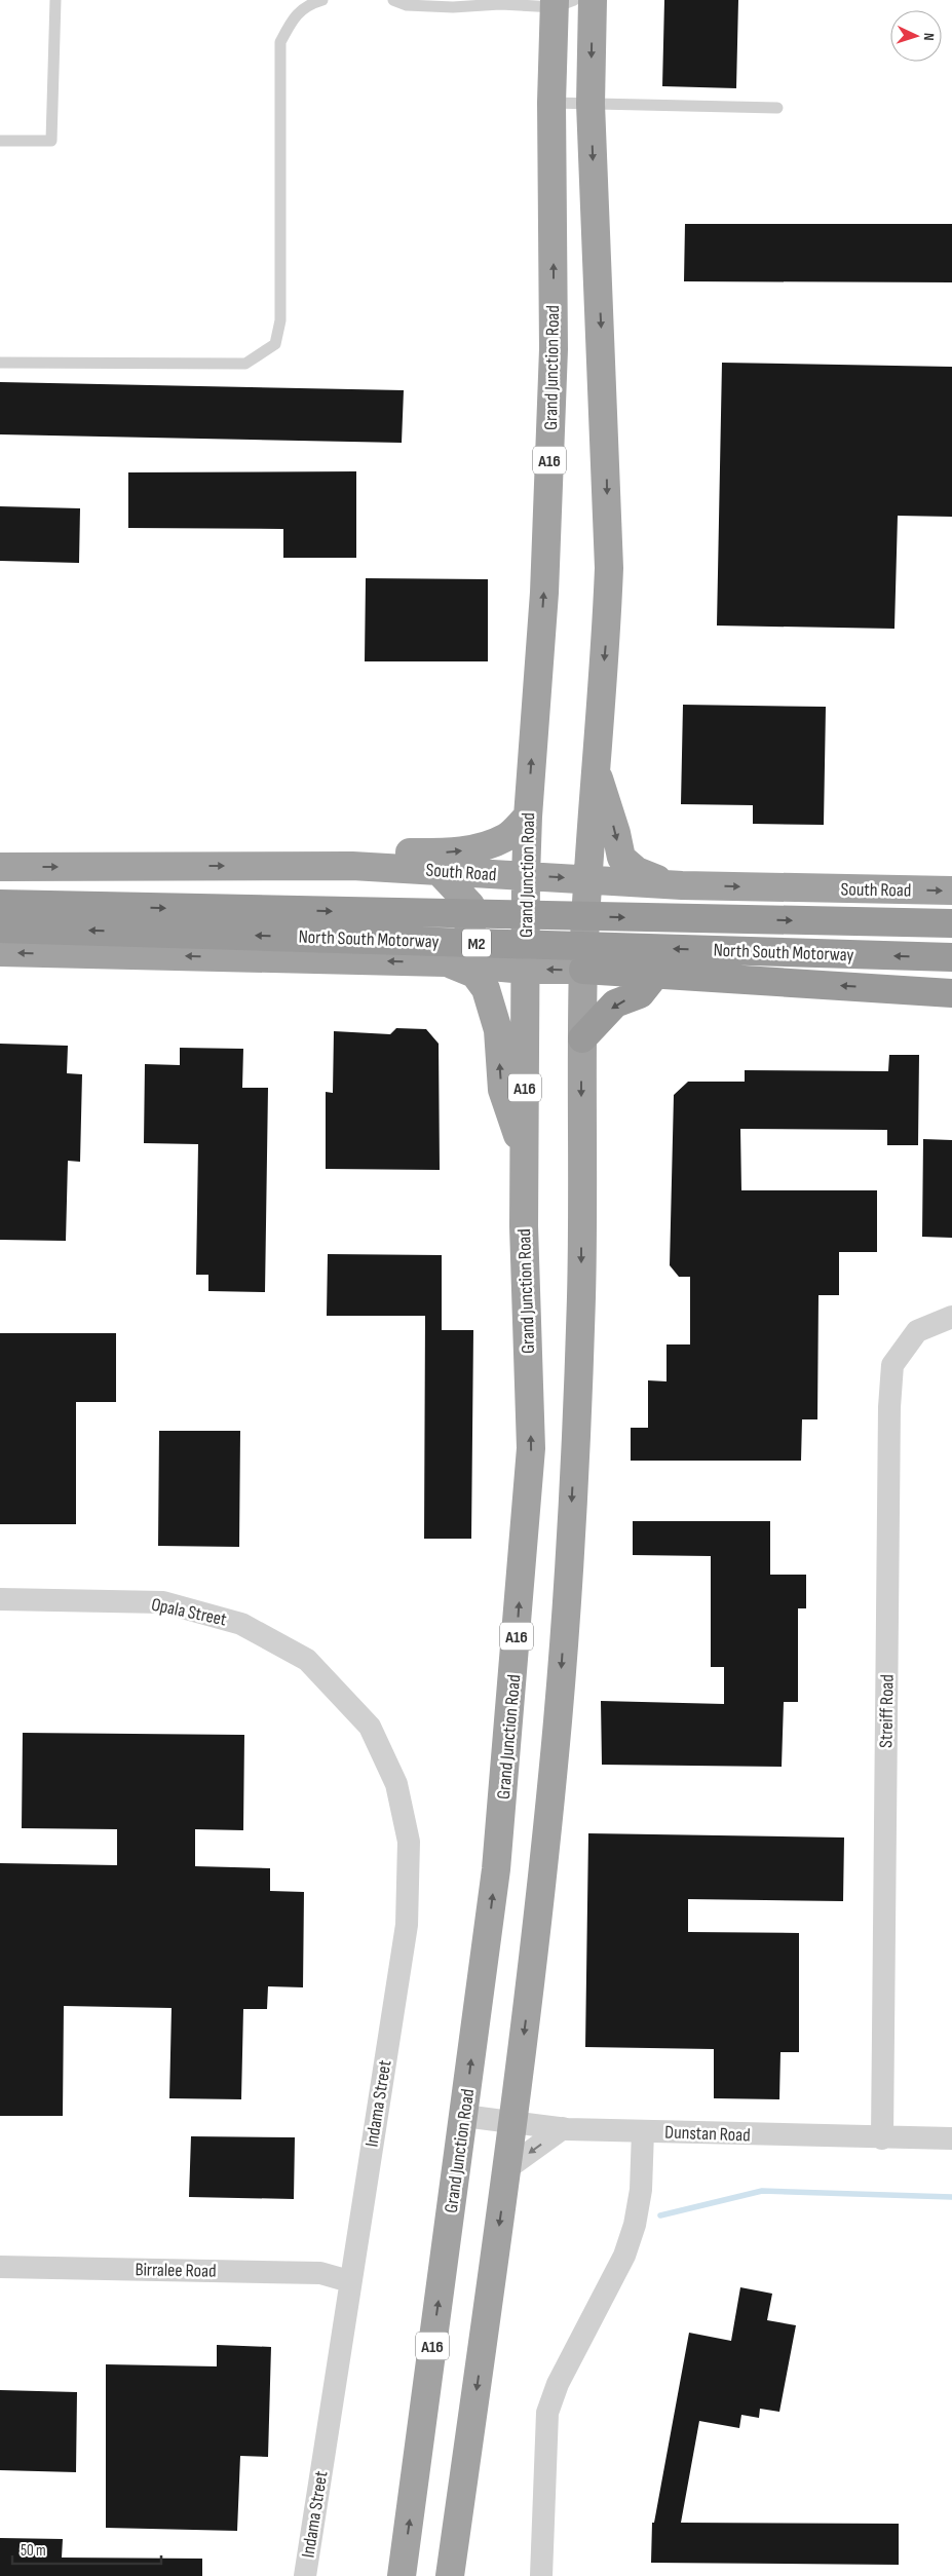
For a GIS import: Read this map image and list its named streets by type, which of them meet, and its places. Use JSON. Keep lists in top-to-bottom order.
{
  "streets": {
    "highway": [
      "Grand Junction Road",
      "A16",
      "South Road",
      "North South Motorway",
      "M2"
    ],
    "street": [
      "Opala Street",
      "Streiff Road",
      "Indama Street",
      "Dunstan Road",
      "Birralee Road"
    ]
  },
  "crossings": [
    ["Grand Junction Road", "South Road"],
    ["Grand Junction Road", "Dunstan Road"],
    ["Opala Street", "Indama Street"],
    ["Streiff Road", "Dunstan Road"],
    ["Indama Street", "Birralee Road"]
  ],
  "scale_bar": "50 m",
  "north": "right"
}
